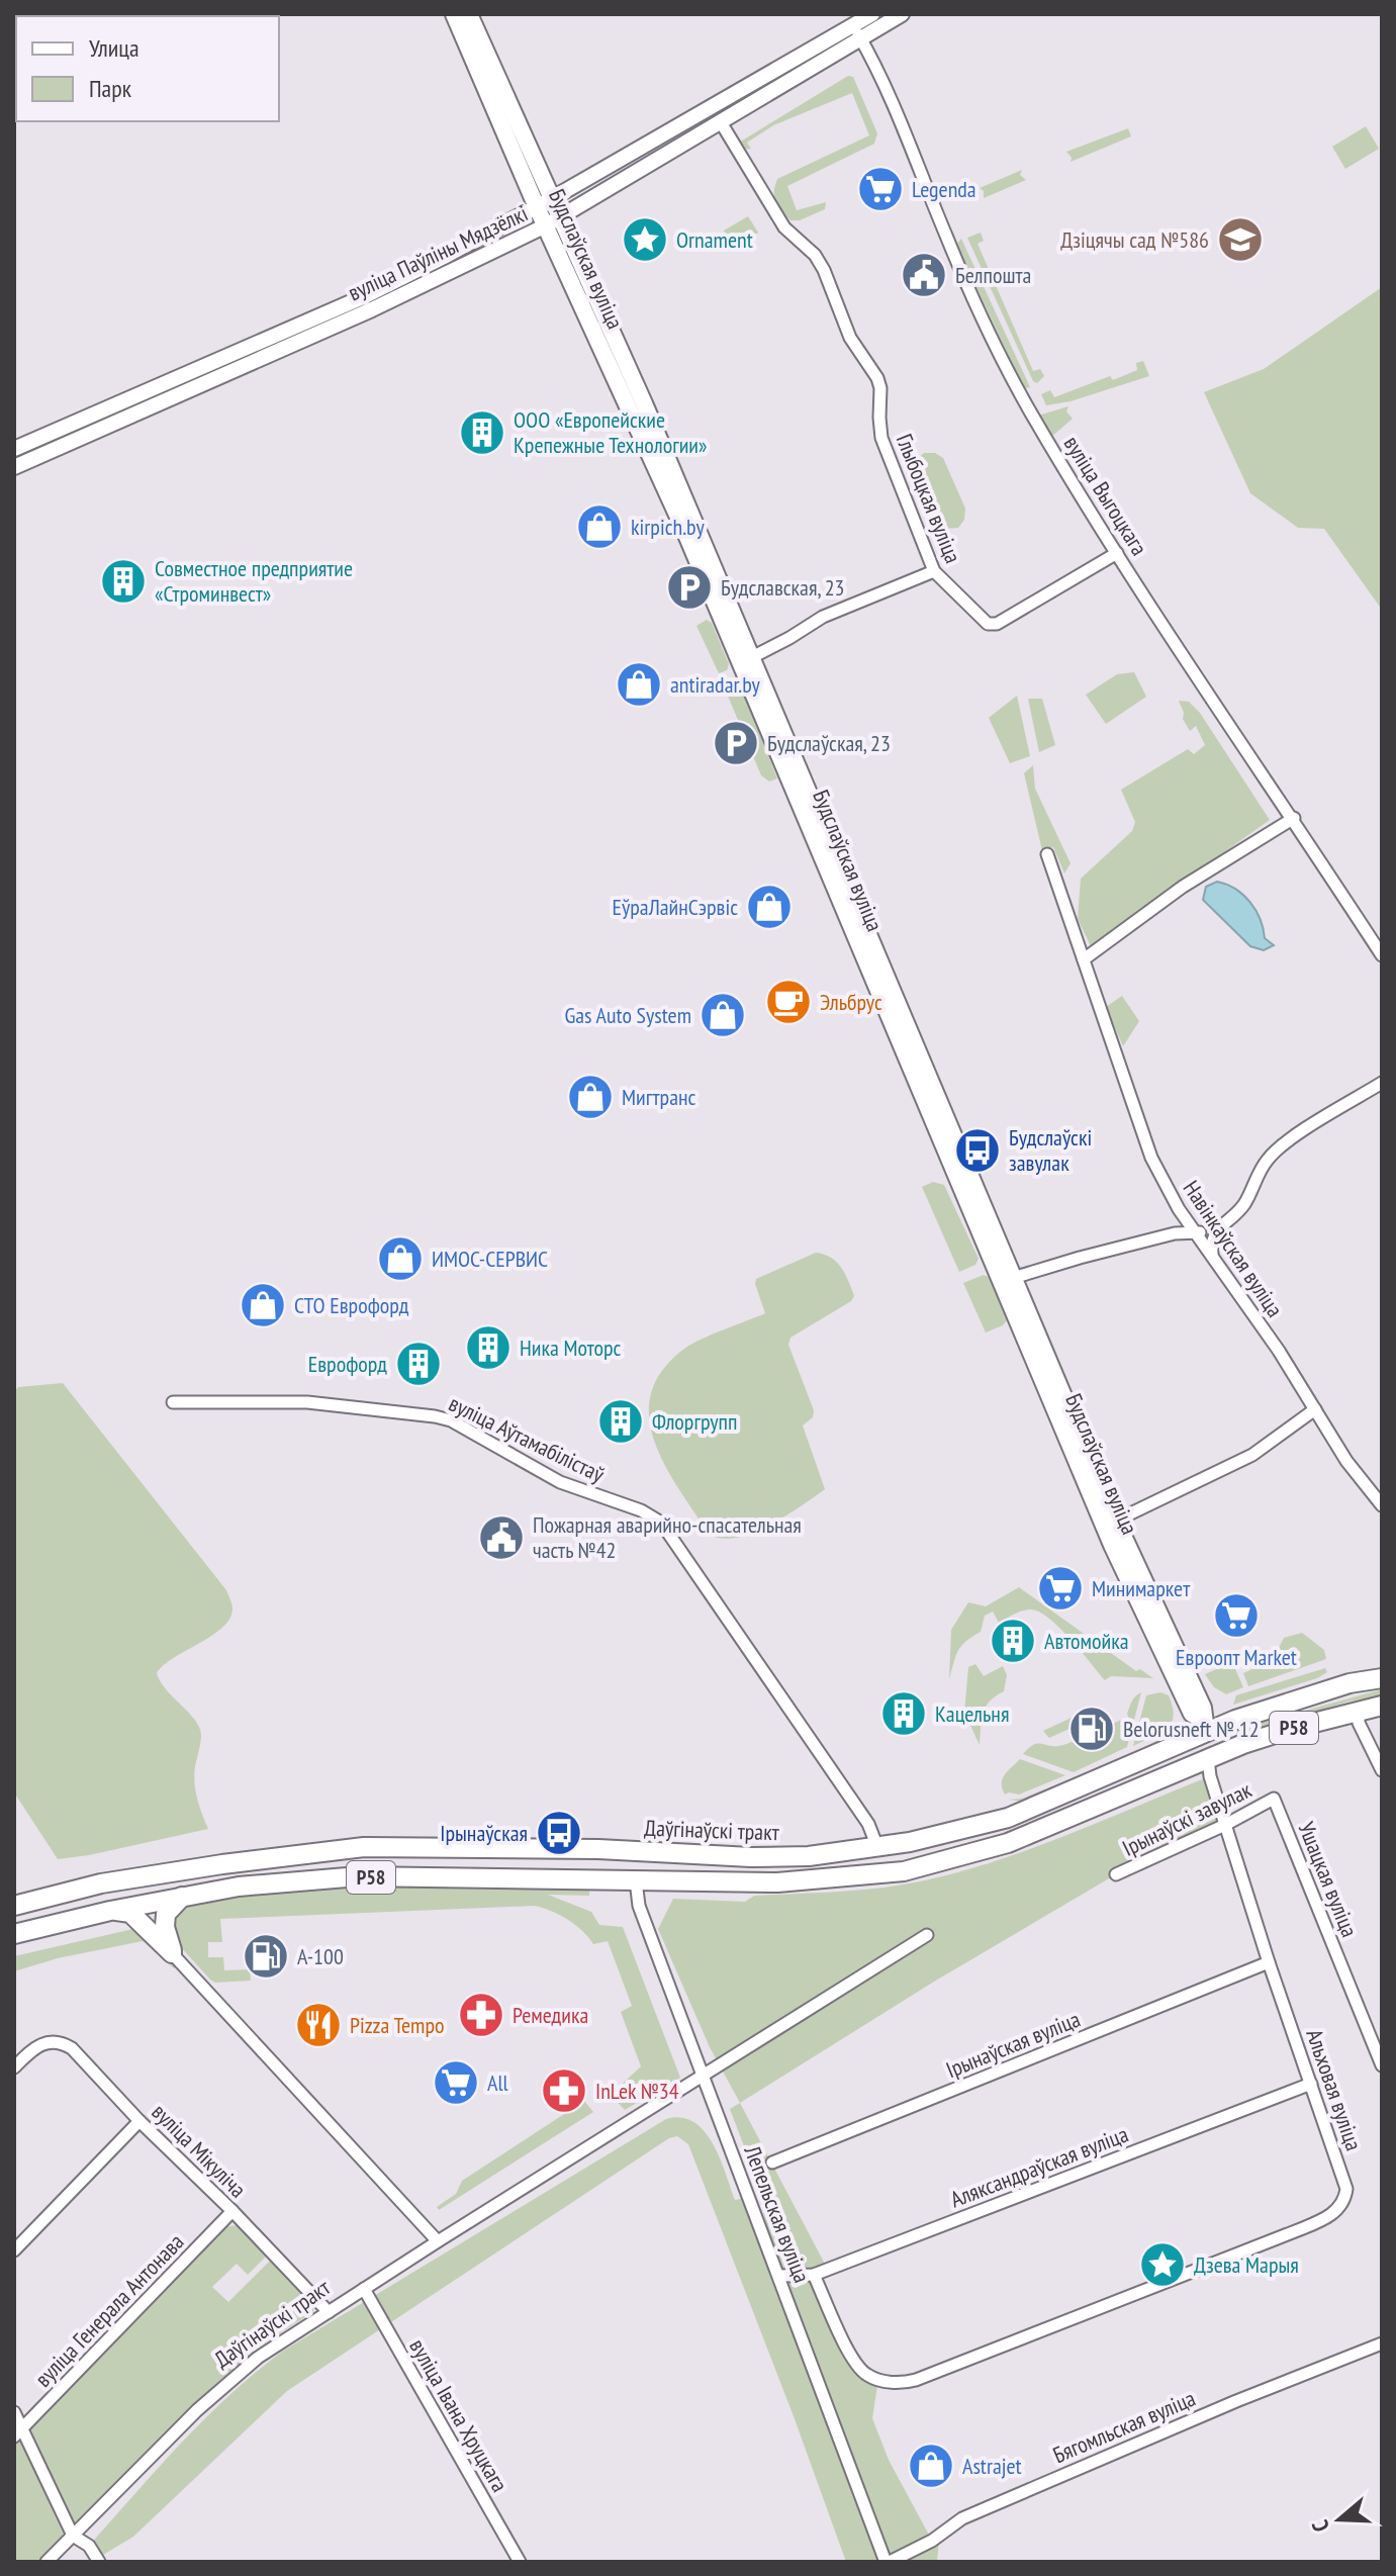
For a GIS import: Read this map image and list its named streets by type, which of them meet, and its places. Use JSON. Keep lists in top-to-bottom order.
{
  "streets": {
    "main road": ["Будслаўская вуліца", "Р58", "Даўгінаўскі тракт"],
    "street": [
      "вуліца Паўліны Мядзёлкі",
      "вуліца Выгоцкага",
      "Глыбоцкая вуліца",
      "Навінкаўская вуліца",
      "вуліца Аўтамабілістаў",
      "Ірынаўскі завулак",
      "Ушацкая вуліца",
      "Ірынаўская вуліца",
      "Альховая вуліца",
      "вуліца Мікуліча",
      "Аляксандраўская вуліца",
      "Лепельская вуліца",
      "вуліца Генерала Антонава",
      "вуліца Івана Хруцкага",
      "Бягомльская вуліца"
    ]
  },
  "crossings": [
    ["вуліца Паўліны Мядзёлкі", "Будслаўская вуліца"],
    ["вуліца Паўліны Мядзёлкі", "вуліца Выгоцкага"],
    ["вуліца Паўліны Мядзёлкі", "Глыбоцкая вуліца"],
    ["Будслаўская вуліца", "Даўгінаўскі тракт"],
    ["вуліца Выгоцкага", "Глыбоцкая вуліца"],
    ["вуліца Аўтамабілістаў", "Даўгінаўскі тракт"],
    ["Р58", "Альховая вуліца"],
    ["Р58", "Лепельская вуліца"],
    ["Ірынаўскі завулак", "Ушацкая вуліца"],
    ["Ірынаўскі завулак", "Альховая вуліца"],
    ["Даўгінаўскі тракт", "вуліца Мікуліча"],
    ["Даўгінаўскі тракт", "Лепельская вуліца"],
    ["Даўгінаўскі тракт", "вуліца Івана Хруцкага"],
    ["Ірынаўская вуліца", "Альховая вуліца"],
    ["Альховая вуліца", "Аляксандраўская вуліца"],
    ["вуліца Мікуліча", "вуліца Генерала Антонава"],
    ["Аляксандраўская вуліца", "Лепельская вуліца"],
    ["Лепельская вуліца", "Бягомльская вуліца"]
  ],
  "places": {
    "supermarket": [
      "Legenda",
      "Минимаркет",
      "Евроопт Market",
      "All"
    ],
    "place": ["Ornament", "Дзева Марыя"],
    "school or university": ["Дзіцячы сад №586"],
    "public building": ["Белпошта", "Пожарная аварийно-спасательная часть №42"],
    "building": [
      "ООО «Европейские Крепежные Технологии»",
      "Совместное предприятие «Строминвест»",
      "Ника Моторс",
      "Еврофорд",
      "Флоргрупп",
      "Автомойка",
      "Кацельня"
    ],
    "shop": [
      "kirpich.by",
      "antiradar.by",
      "ЕўраЛайнСэрвіс",
      "Gas Auto System",
      "Мигтранс",
      "ИМОС-СЕРВИС",
      "СТО Еврофорд",
      "Astrajet"
    ],
    "parking": ["Будславская, 23", "Будслаўская, 23"],
    "cafe": ["Эльбрус"],
    "bus stop": ["Будслаўскі завулак", "Ірынаўская"],
    "fuel station": ["Belorusneft № 12", "A-100"],
    "pharmacy": ["Ремедика", "InLek №34"],
    "restaurant": ["Pizza Tempo"]
  },
  "legend": ["Улица", "Парк"],
  "north": "left"
}
